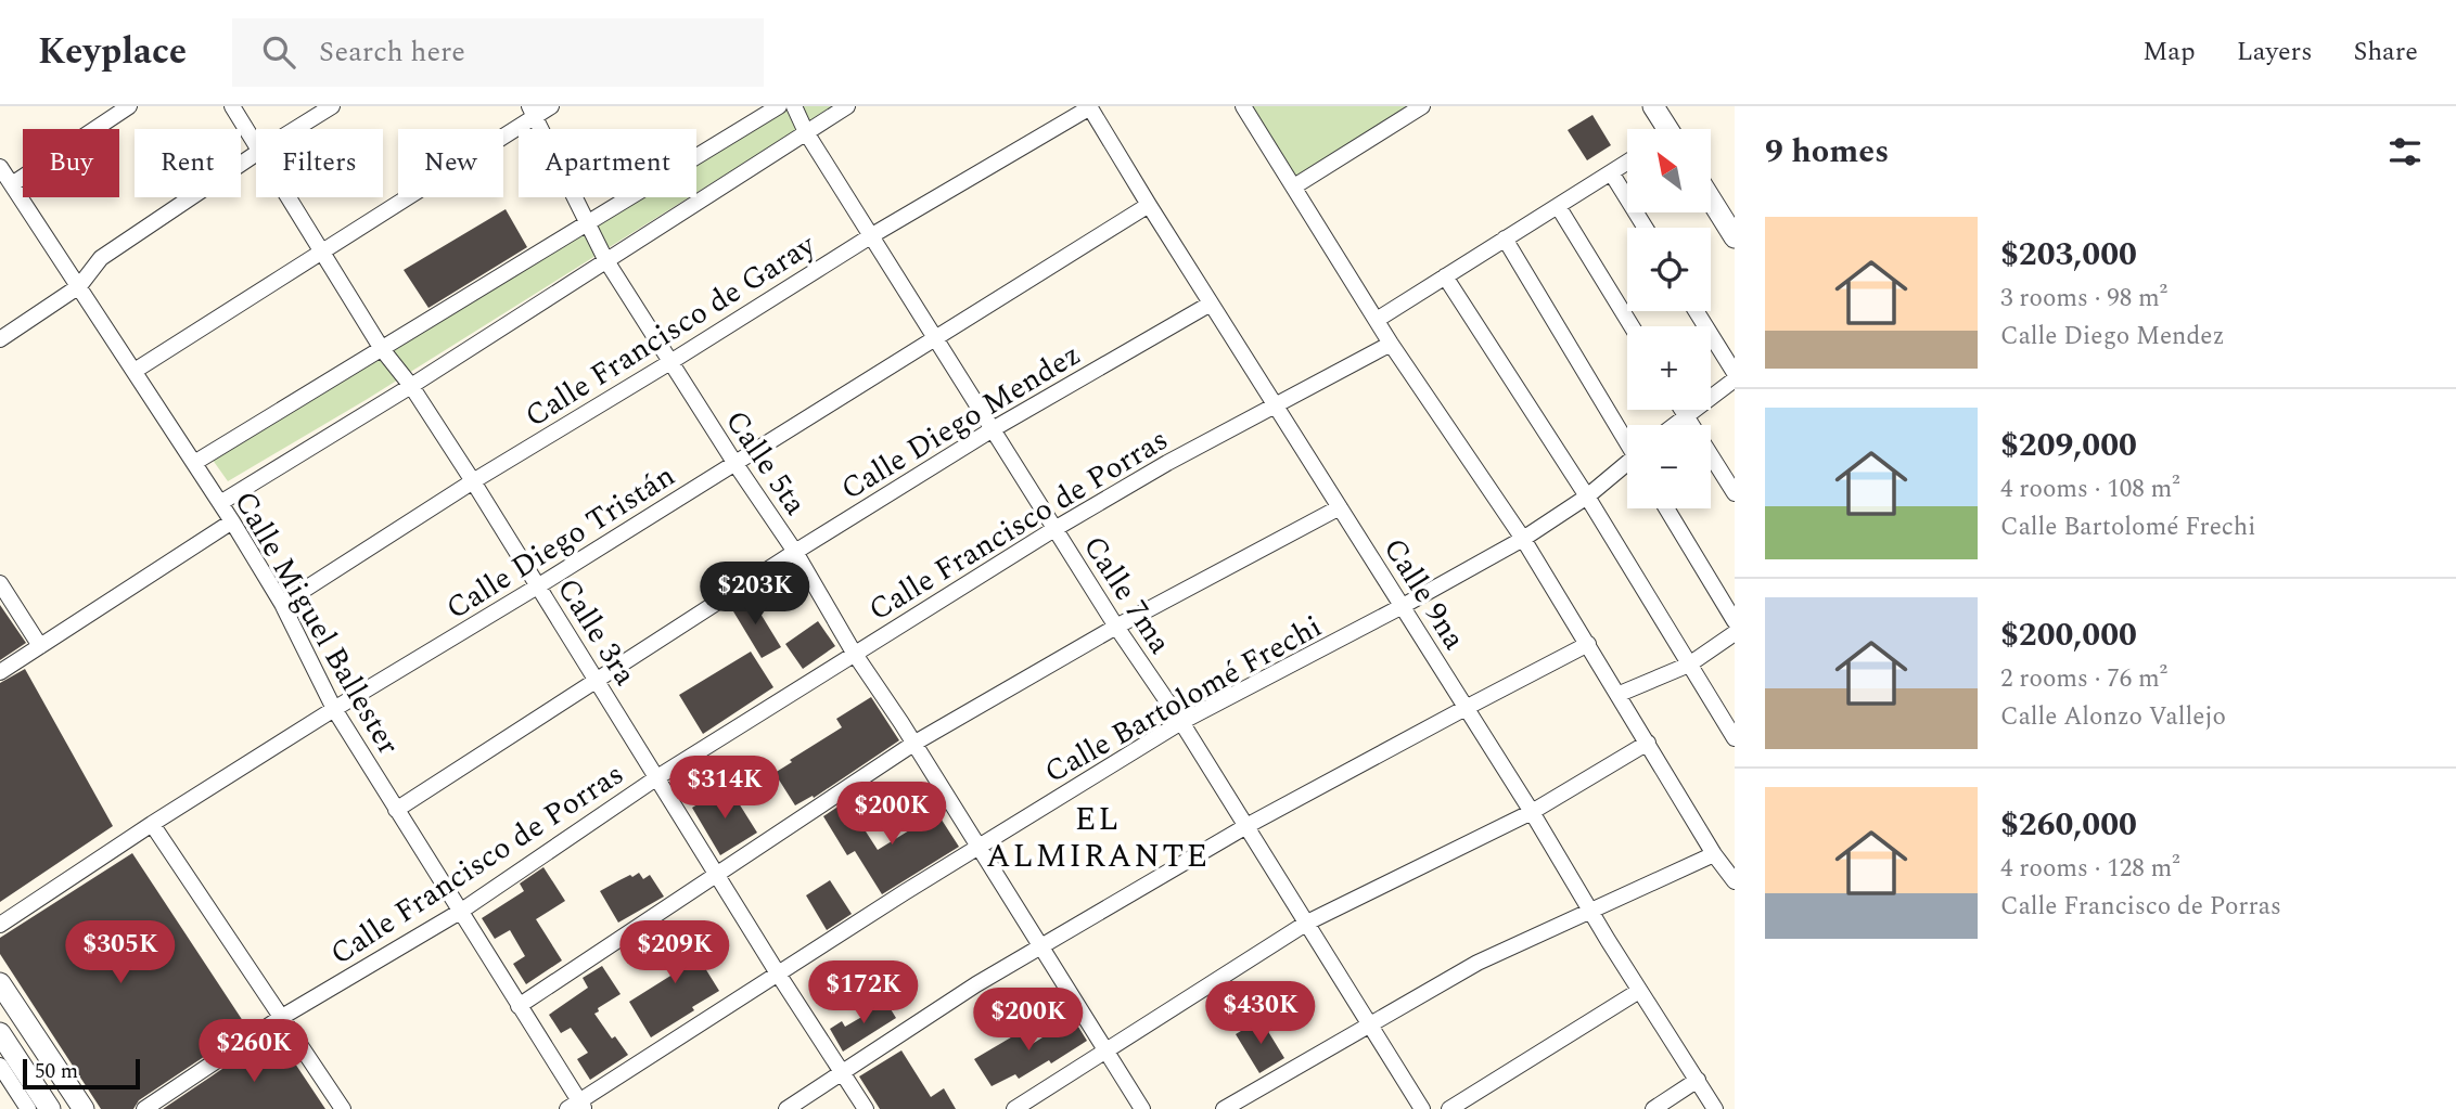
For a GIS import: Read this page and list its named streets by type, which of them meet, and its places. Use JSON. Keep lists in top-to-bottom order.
{
  "streets": {
    "street": [
      "Calle Francisco de Garay",
      "Calle Diego Mendez",
      "Calle 5ta",
      "Calle Francisco de Porras",
      "Calle Diego Tristán",
      "Calle 9na",
      "Calle 7ma",
      "Calle Miguel Ballester",
      "Calle 3ra",
      "Calle Bartolomé Frechi"
    ]
  },
  "crossings": [
    ["Calle Francisco de Garay", "Calle 5ta"],
    ["Calle Francisco de Garay", "Calle 9na"],
    ["Calle Francisco de Garay", "Calle 7ma"],
    ["Calle Francisco de Garay", "Calle Miguel Ballester"],
    ["Calle Francisco de Garay", "Calle 3ra"],
    ["Calle Diego Mendez", "Calle 5ta"],
    ["Calle Diego Mendez", "Calle 9na"],
    ["Calle Diego Mendez", "Calle 7ma"],
    ["Calle Diego Mendez", "Calle Miguel Ballester"],
    ["Calle Diego Mendez", "Calle 3ra"],
    ["Calle 5ta", "Calle Francisco de Porras"],
    ["Calle 5ta", "Calle Diego Tristán"],
    ["Calle 5ta", "Calle Bartolomé Frechi"],
    ["Calle Francisco de Porras", "Calle 9na"],
    ["Calle Francisco de Porras", "Calle 7ma"],
    ["Calle Francisco de Porras", "Calle Miguel Ballester"],
    ["Calle Francisco de Porras", "Calle 3ra"],
    ["Calle Diego Tristán", "Calle 9na"],
    ["Calle Diego Tristán", "Calle 7ma"],
    ["Calle Diego Tristán", "Calle Miguel Ballester"],
    ["Calle Diego Tristán", "Calle 3ra"],
    ["Calle 9na", "Calle Bartolomé Frechi"],
    ["Calle 7ma", "Calle Bartolomé Frechi"],
    ["Calle Miguel Ballester", "Calle Bartolomé Frechi"],
    ["Calle 3ra", "Calle Bartolomé Frechi"]
  ],
  "districts": ["EL ALMIRANTE"],
  "scale_bar": "50 m",
  "north": "top left",
  "page": {
    "header": "Keyplace",
    "search": "Search here",
    "nav": ["Map", "Layers", "Share"],
    "heading": "9 homes",
    "map_buttons": ["+", "−"],
    "chip": [
      "Buy",
      "Rent",
      "Filters",
      "New",
      "Apartment"
    ],
    "list": [
      {
        "name": "$203,000",
        "note": "3 rooms · 98 m² · Calle Diego Mendez"
      },
      {
        "name": "$209,000",
        "note": "4 rooms · 108 m² · Calle Bartolomé Frechi"
      },
      {
        "name": "$200,000",
        "note": "2 rooms · 76 m² · Calle Alonzo Vallejo"
      },
      {
        "name": "$260,000",
        "note": "4 rooms · 128 m² · Calle Francisco de Porras"
      }
    ],
    "price": [
      "$203K",
      "$314K",
      "$200K",
      "$305K",
      "$209K",
      "$172K",
      "$430K",
      "$200K",
      "$260K"
    ],
    "scale": "50 m"
  }
}
